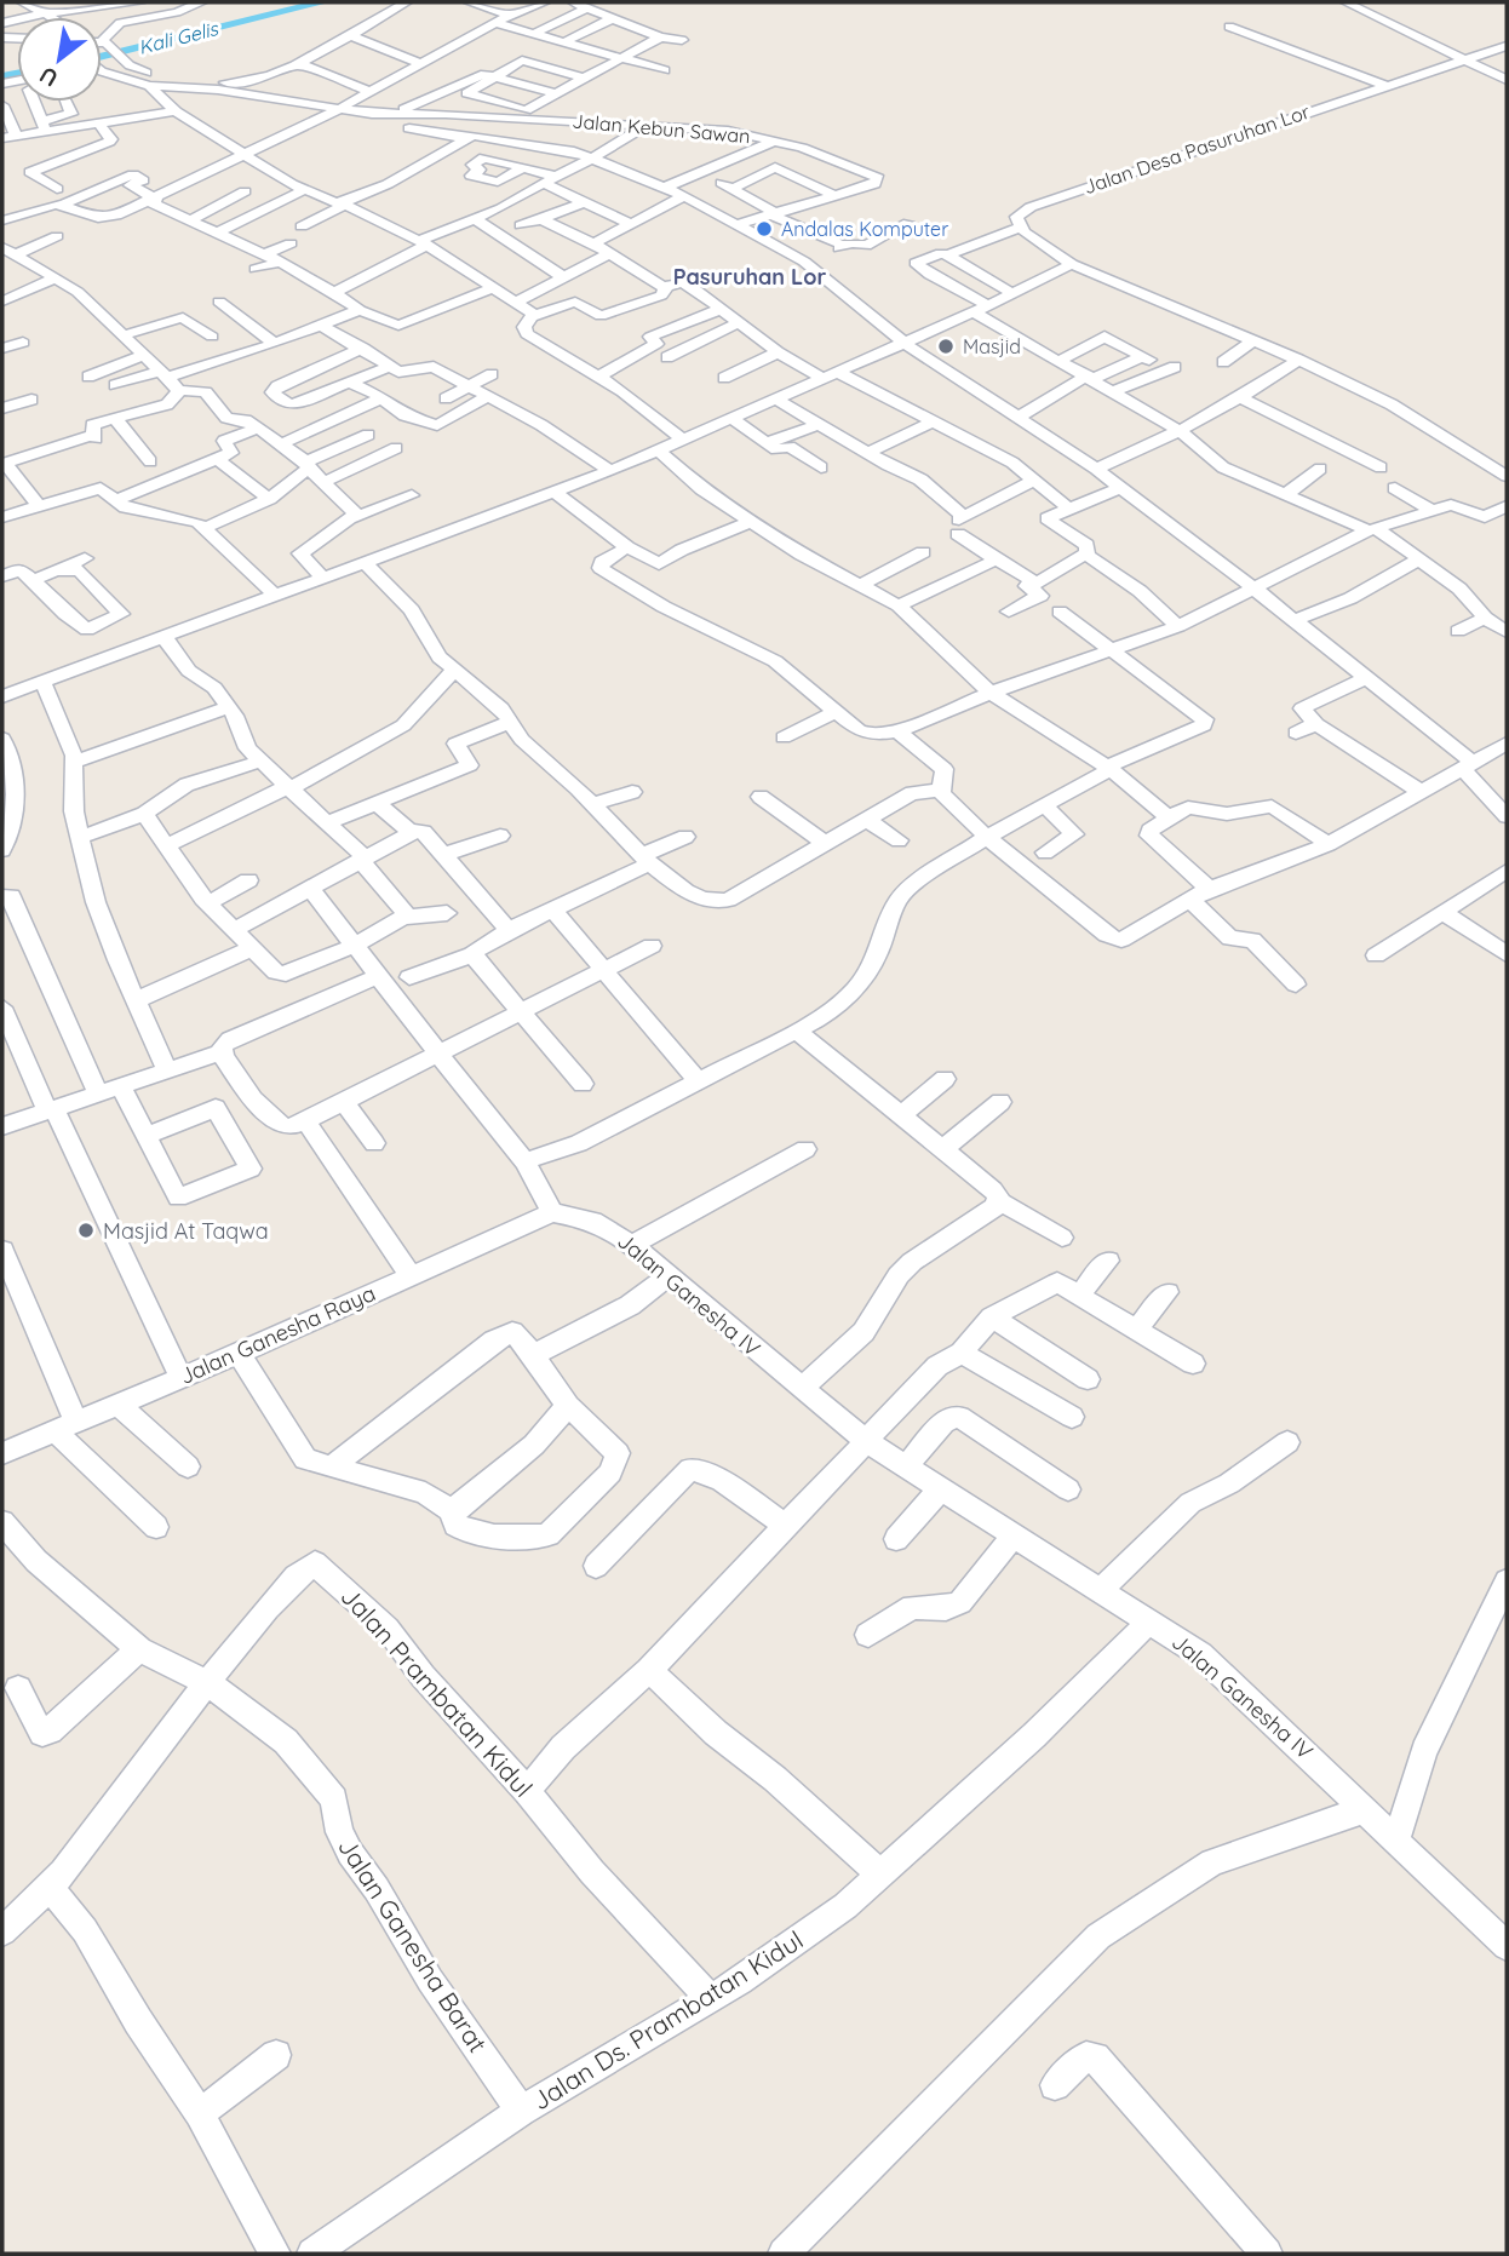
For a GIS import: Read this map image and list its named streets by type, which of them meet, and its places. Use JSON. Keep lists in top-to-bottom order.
{
  "streets": {
    "street": [
      "Jalan Kebun Sawan",
      "Jalan Desa Pasuruhan Lor",
      "Jalan Ganesha IV",
      "Jalan Ganesha Raya",
      "Jalan Prambatan Kidul",
      "Jalan Ganesha Barat",
      "Jalan Ds. Prambatan Kidul"
    ]
  },
  "crossings": [
    ["Jalan Ganesha IV", "Jalan Ganesha Raya"],
    ["Jalan Ganesha IV", "Jalan Ds. Prambatan Kidul"],
    ["Jalan Prambatan Kidul", "Jalan Ganesha Barat"],
    ["Jalan Prambatan Kidul", "Jalan Ds. Prambatan Kidul"],
    ["Jalan Ganesha Barat", "Jalan Ds. Prambatan Kidul"]
  ],
  "districts": ["Pasuruhan Lor"],
  "water": ["Kali Gelis"],
  "places": ["Andalas Komputer", "Masjid", "Masjid At Taqwa"],
  "north": "bottom left"
}
